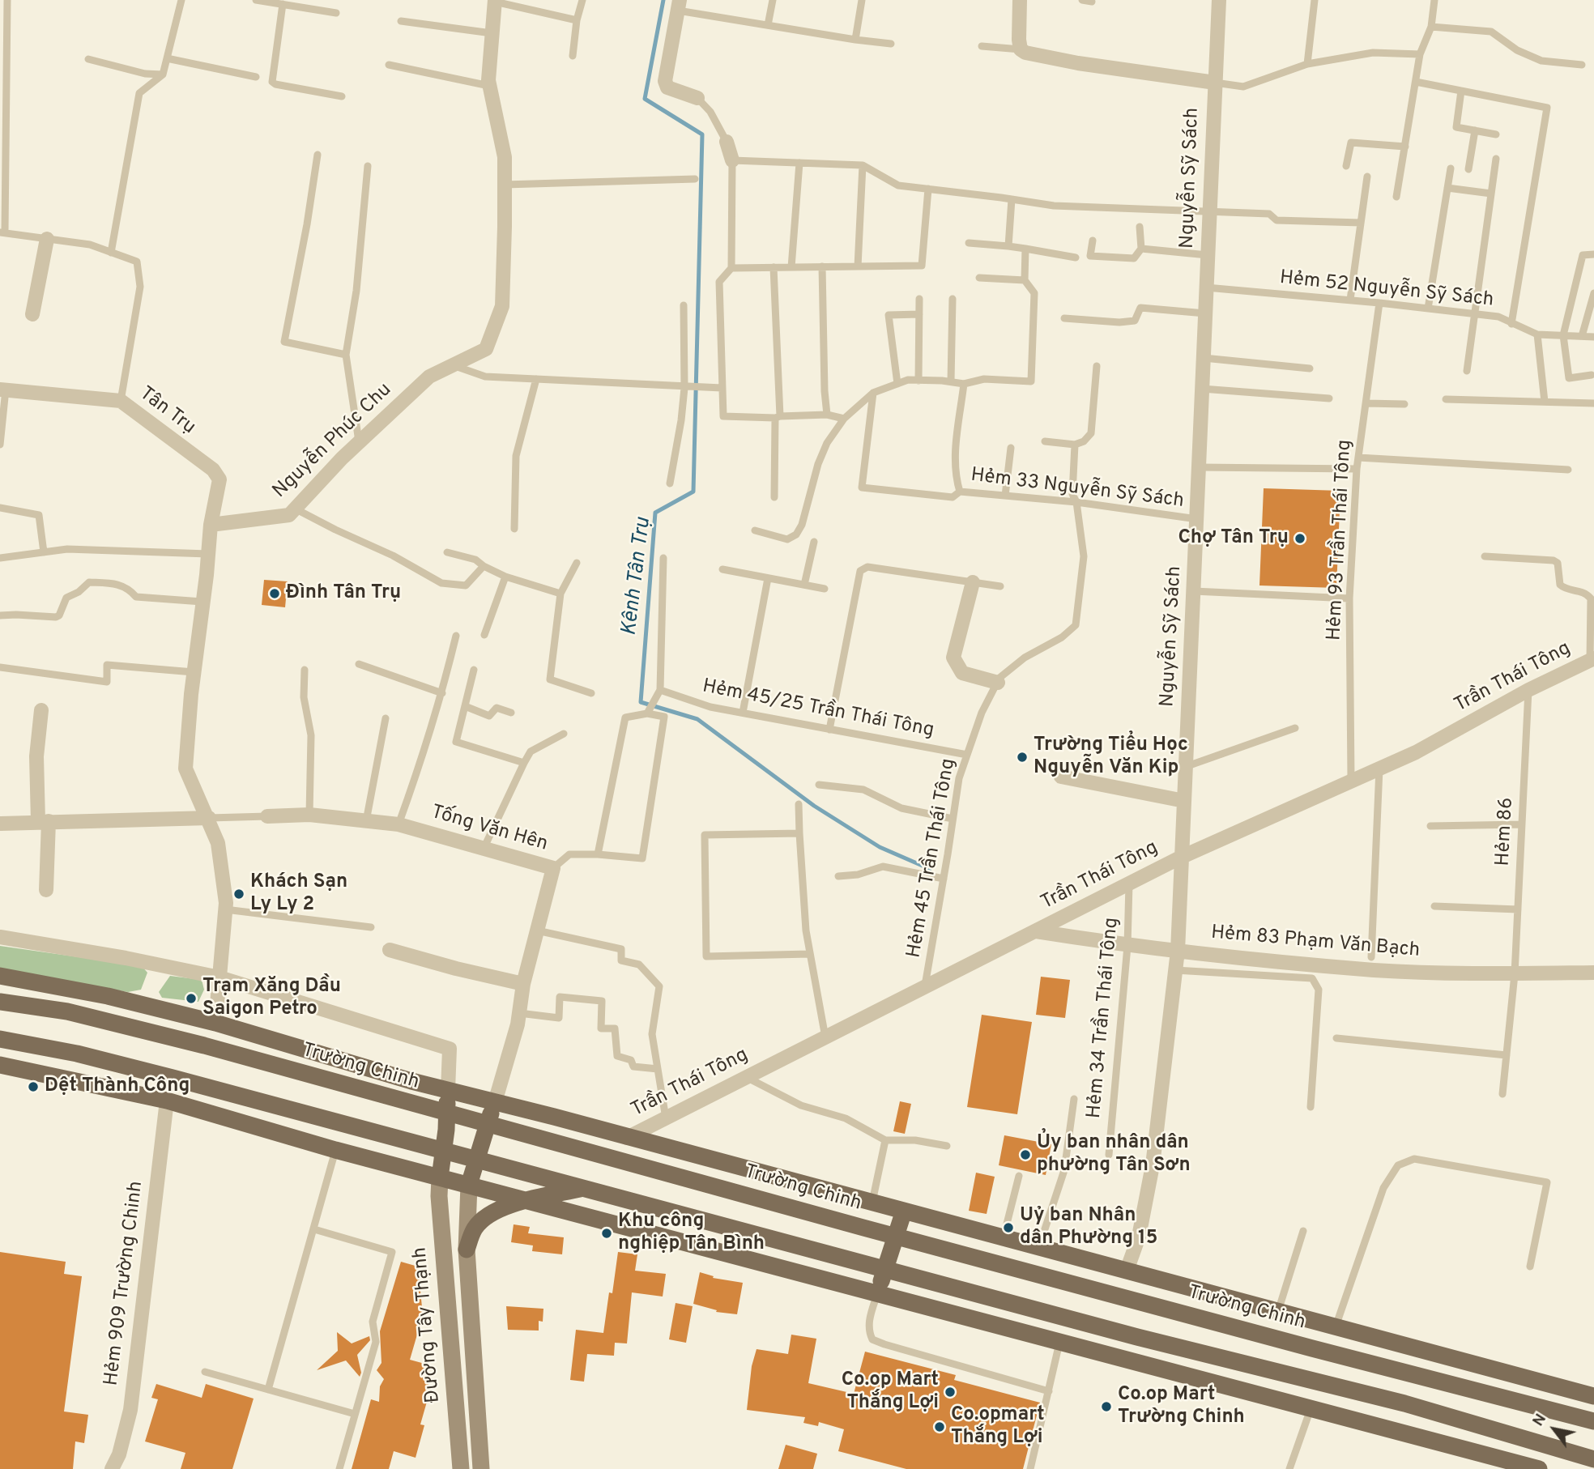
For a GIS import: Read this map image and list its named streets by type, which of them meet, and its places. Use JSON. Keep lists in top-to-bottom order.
{
  "streets": {
    "main road": ["Trường Chinh"],
    "street": [
      "Nguyễn Sỹ Sách",
      "Tân Trụ",
      "Nguyễn Phúc Chu",
      "Trần Thái Tông",
      "Tống Văn Hên",
      "Hẻm 83 Phạm Văn Bạch",
      "Hẻm 909 Trường Chinh",
      "Đường Tây Thạnh"
    ],
    "lane": [
      "Hẻm 52 Nguyễn Sỹ Sách",
      "Hẻm 33 Nguyễn Sỹ Sách",
      "Hẻm 93 Trần Thái Tông",
      "Hẻm 45/25 Trần Thái Tông",
      "Hẻm 86",
      "Hẻm 45 Trần Thái Tông",
      "Hẻm 34 Trần Thái Tông"
    ]
  },
  "crossings": [
    ["Nguyễn Sỹ Sách", "Hẻm 52 Nguyễn Sỹ Sách"],
    ["Nguyễn Sỹ Sách", "Hẻm 33 Nguyễn Sỹ Sách"],
    ["Nguyễn Sỹ Sách", "Trần Thái Tông"],
    ["Nguyễn Sỹ Sách", "Hẻm 83 Phạm Văn Bạch"],
    ["Nguyễn Sỹ Sách", "Trường Chinh"],
    ["Hẻm 52 Nguyễn Sỹ Sách", "Hẻm 93 Trần Thái Tông"],
    ["Tân Trụ", "Nguyễn Phúc Chu"],
    ["Hẻm 33 Nguyễn Sỹ Sách", "Hẻm 45 Trần Thái Tông"],
    ["Hẻm 93 Trần Thái Tông", "Trần Thái Tông"],
    ["Trần Thái Tông", "Hẻm 86"],
    ["Trần Thái Tông", "Hẻm 45 Trần Thái Tông"],
    ["Trần Thái Tông", "Hẻm 83 Phạm Văn Bạch"],
    ["Trần Thái Tông", "Hẻm 34 Trần Thái Tông"],
    ["Trần Thái Tông", "Trường Chinh"],
    ["Hẻm 45/25 Trần Thái Tông", "Hẻm 45 Trần Thái Tông"],
    ["Tống Văn Hên", "Trường Chinh"],
    ["Hẻm 86", "Hẻm 83 Phạm Văn Bạch"],
    ["Hẻm 83 Phạm Văn Bạch", "Hẻm 34 Trần Thái Tông"]
  ],
  "water": ["Kênh Tân Trụ"],
  "places": [
    "Chợ Tân Trụ",
    "Đình Tân Trụ",
    "Trường Tiểu Học Nguyễn Văn Kip",
    "Khách Sạn Ly Ly 2",
    "Trạm Xăng Dầu Saigon Petro",
    "Dệt Thành Công",
    "Ủy ban nhân dân phường Tân Sơn",
    "Uỷ ban Nhân dân Phường 15",
    "Khu công nghiệp Tân Bình",
    "Co.op Mart Thắng Lợi",
    "Co.op Mart Trường Chinh",
    "Co.opmart Thắng Lợi"
  ],
  "north": "top left"
}
